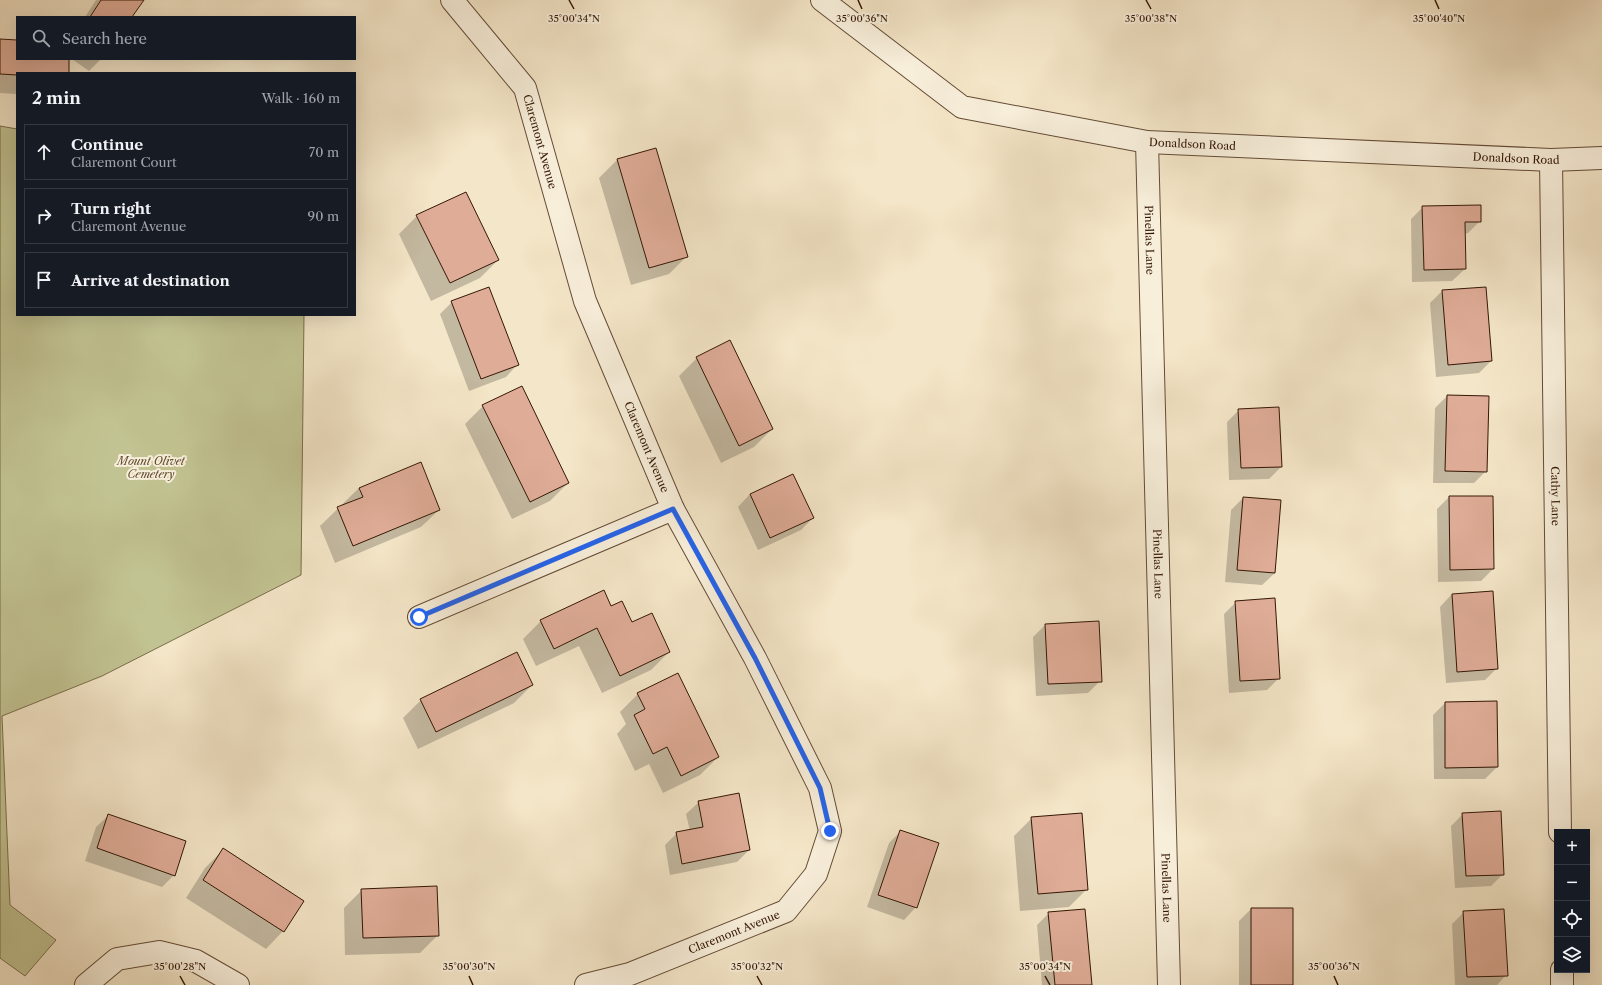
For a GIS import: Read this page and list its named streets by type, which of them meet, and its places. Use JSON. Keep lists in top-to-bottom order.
{
  "streets": {
    "street": [
      "Claremont Avenue",
      "Donaldson Road",
      "Pinellas Lane",
      "Cathy Lane"
    ]
  },
  "crossings": [
    ["Donaldson Road", "Pinellas Lane"],
    ["Donaldson Road", "Cathy Lane"]
  ],
  "parks": ["Mount Olivet Cemetery"],
  "page": {
    "search": "Search here",
    "heading": ["2 min", "Walk · 160 m"],
    "list": [
      ["Continue", "Claremont Court", "70 m"],
      ["Turn right", "Claremont Avenue", "90 m"],
      "Arrive at destination"
    ],
    "map_buttons": ["+", "−"]
  },
  "coordinates": [
    "35°00'36\"N",
    "35°00'34\"N",
    "35°00'38\"N",
    "35°00'40\"N",
    "35°00'28\"N",
    "35°00'30\"N",
    "35°00'32\"N"
  ]
}
